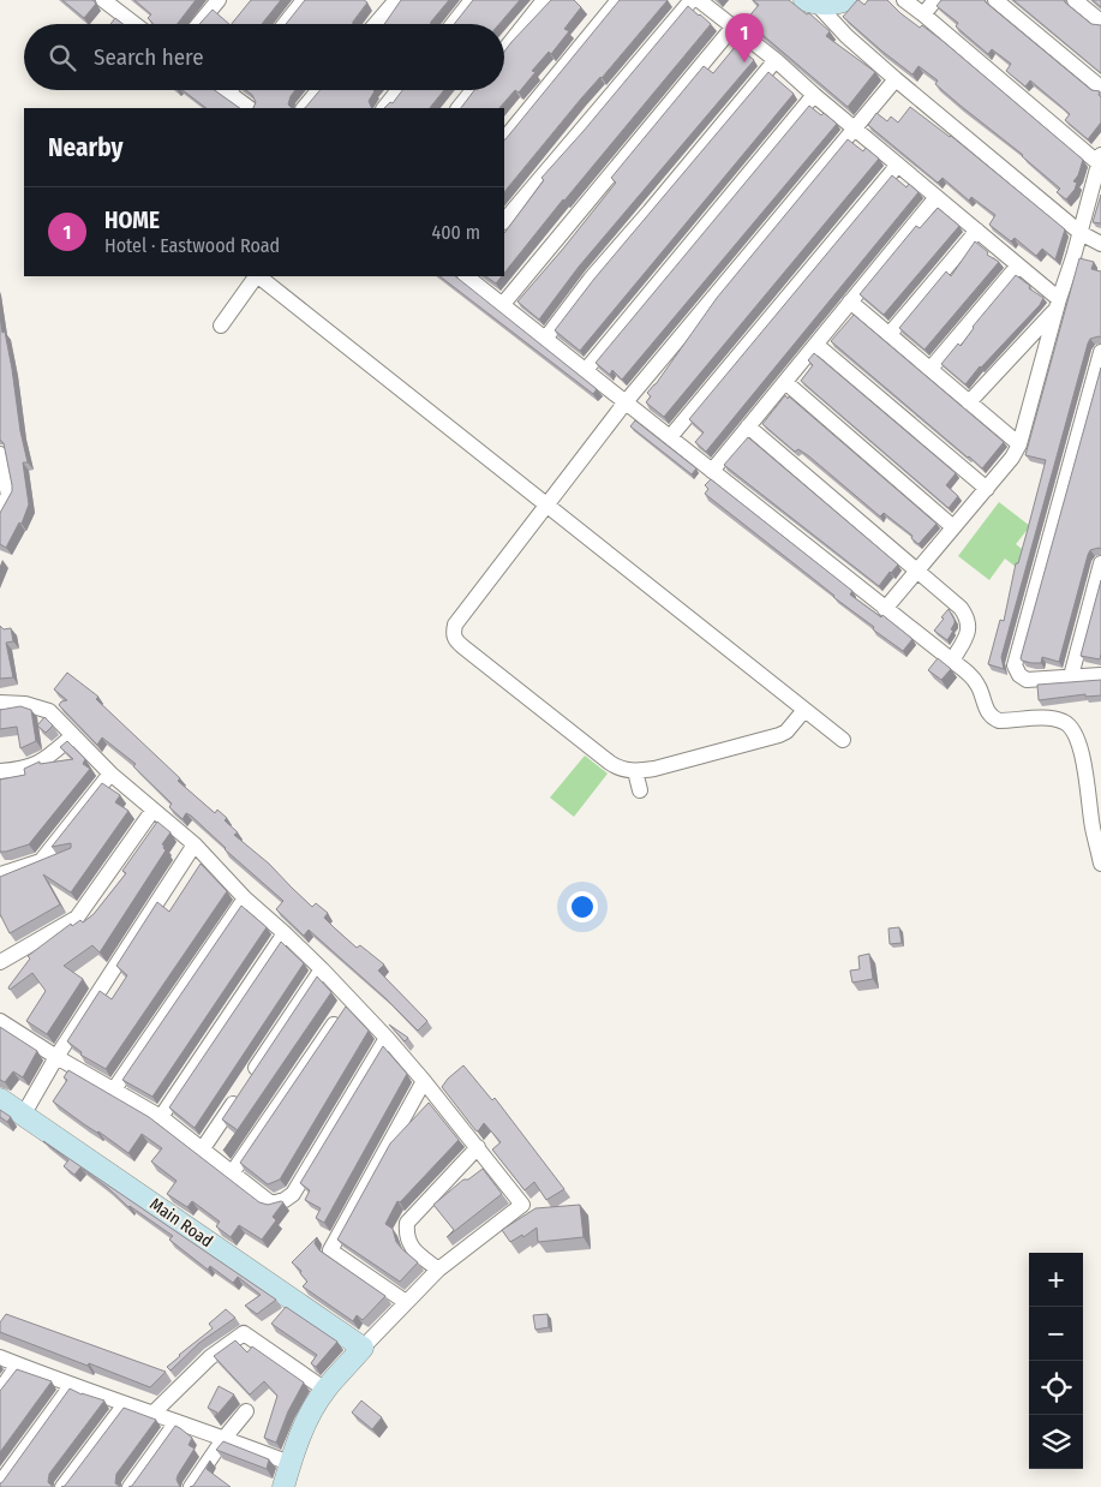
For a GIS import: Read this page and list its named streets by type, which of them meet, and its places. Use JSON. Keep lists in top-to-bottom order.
{
  "streets": {
    "street": ["Main Road"]
  },
  "page": {
    "pins": "1",
    "search": "Search here",
    "heading": "Nearby",
    "list": [
      {
        "mark": "1",
        "name": "HOME",
        "note": "Hotel · Eastwood Road",
        "value": "400 m"
      }
    ],
    "map_buttons": ["+", "−"]
  }
}
